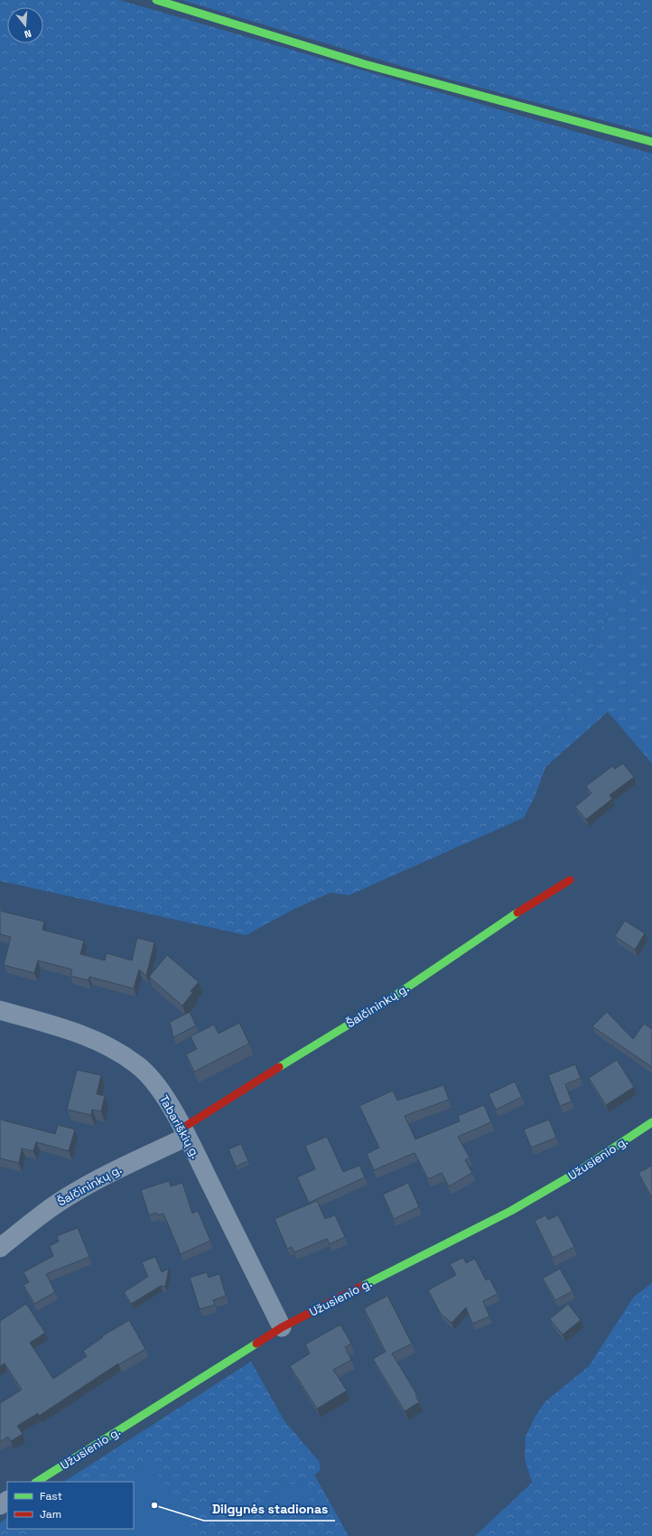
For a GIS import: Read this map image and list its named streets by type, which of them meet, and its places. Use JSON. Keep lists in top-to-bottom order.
{
  "streets": {
    "street": ["Šalčininkų g.", "Tabariškių g.", "Užusienio g."]
  },
  "crossings": [
    ["Šalčininkų g.", "Tabariškių g."],
    ["Tabariškių g.", "Užusienio g."]
  ],
  "places": ["Dilgynės stadionas"],
  "legend": ["Fast", "Jam"],
  "north": "bottom"
}
